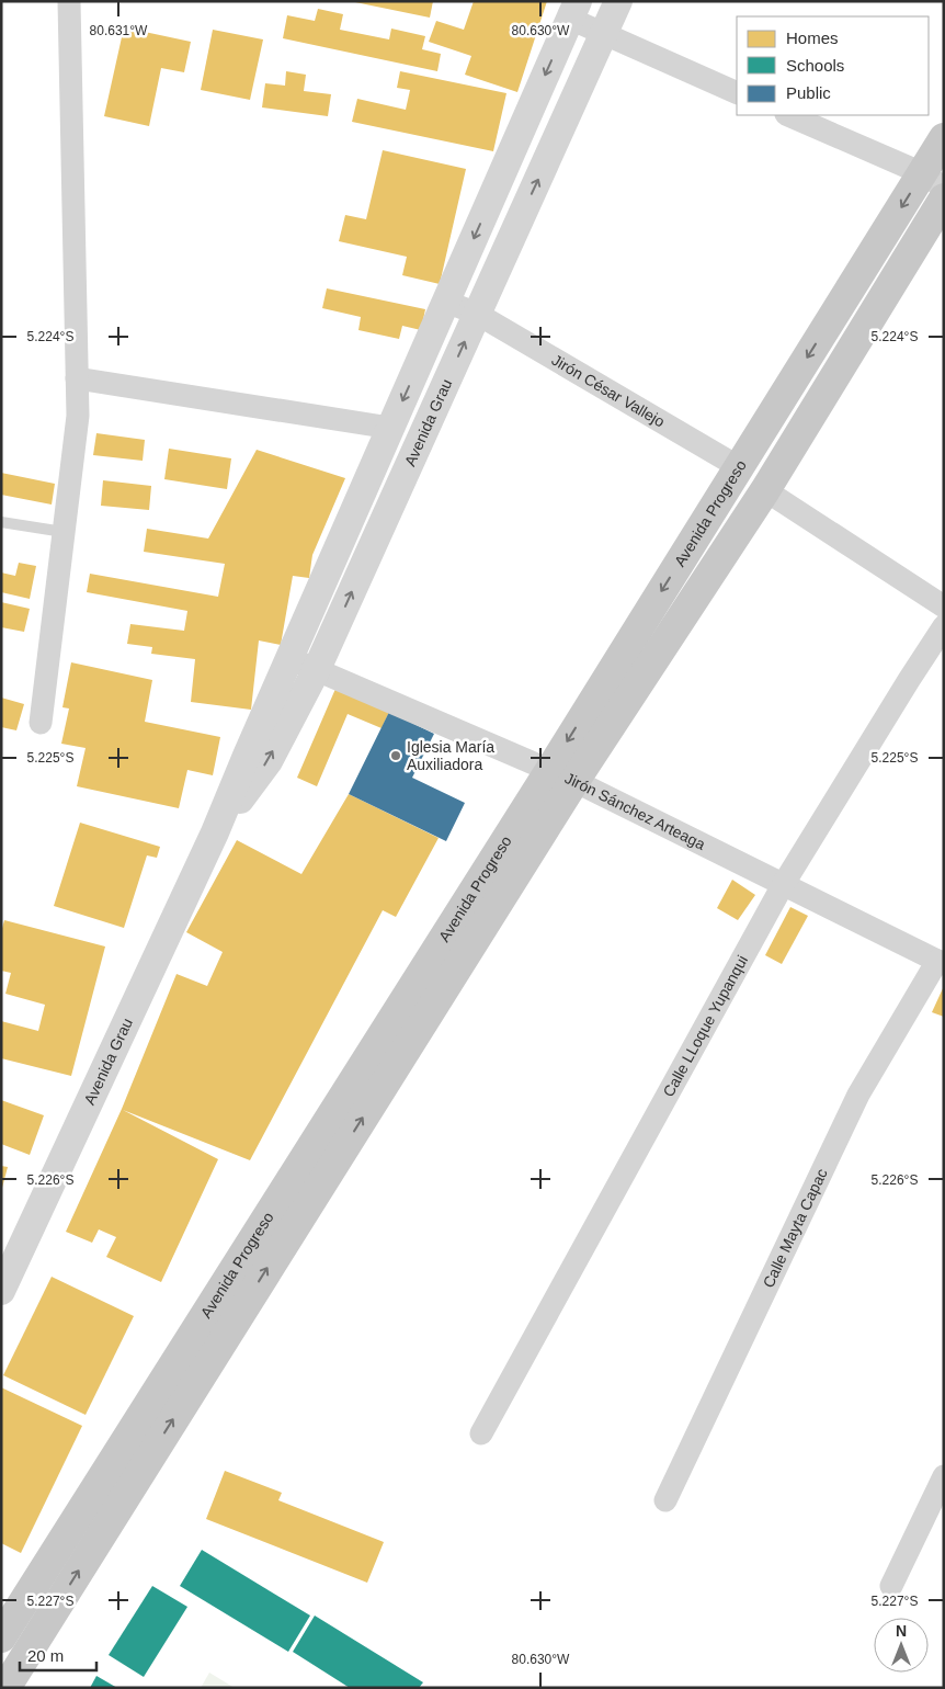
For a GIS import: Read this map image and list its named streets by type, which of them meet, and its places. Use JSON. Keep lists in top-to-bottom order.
{
  "streets": {
    "main road": ["Avenida Progreso"],
    "street": [
      "Jirón César Vallejo",
      "Avenida Grau",
      "Jirón Sánchez Arteaga",
      "Calle LLoque Yupanqui",
      "Calle Mayta Capac"
    ]
  },
  "crossings": [
    ["Jirón César Vallejo", "Avenida Grau"],
    ["Jirón César Vallejo", "Avenida Progreso"],
    ["Avenida Grau", "Jirón Sánchez Arteaga"],
    ["Avenida Progreso", "Jirón Sánchez Arteaga"],
    ["Jirón Sánchez Arteaga", "Calle LLoque Yupanqui"],
    ["Jirón Sánchez Arteaga", "Calle Mayta Capac"]
  ],
  "places": ["Iglesia María Auxiliadora"],
  "legend": ["Homes", "Schools", "Public"],
  "scale_bar": "20 m",
  "north": "top",
  "coordinates": [
    "80.631°W",
    "80.630°W",
    "5.224°S",
    "5.225°S",
    "5.226°S",
    "5.227°S"
  ]
}
